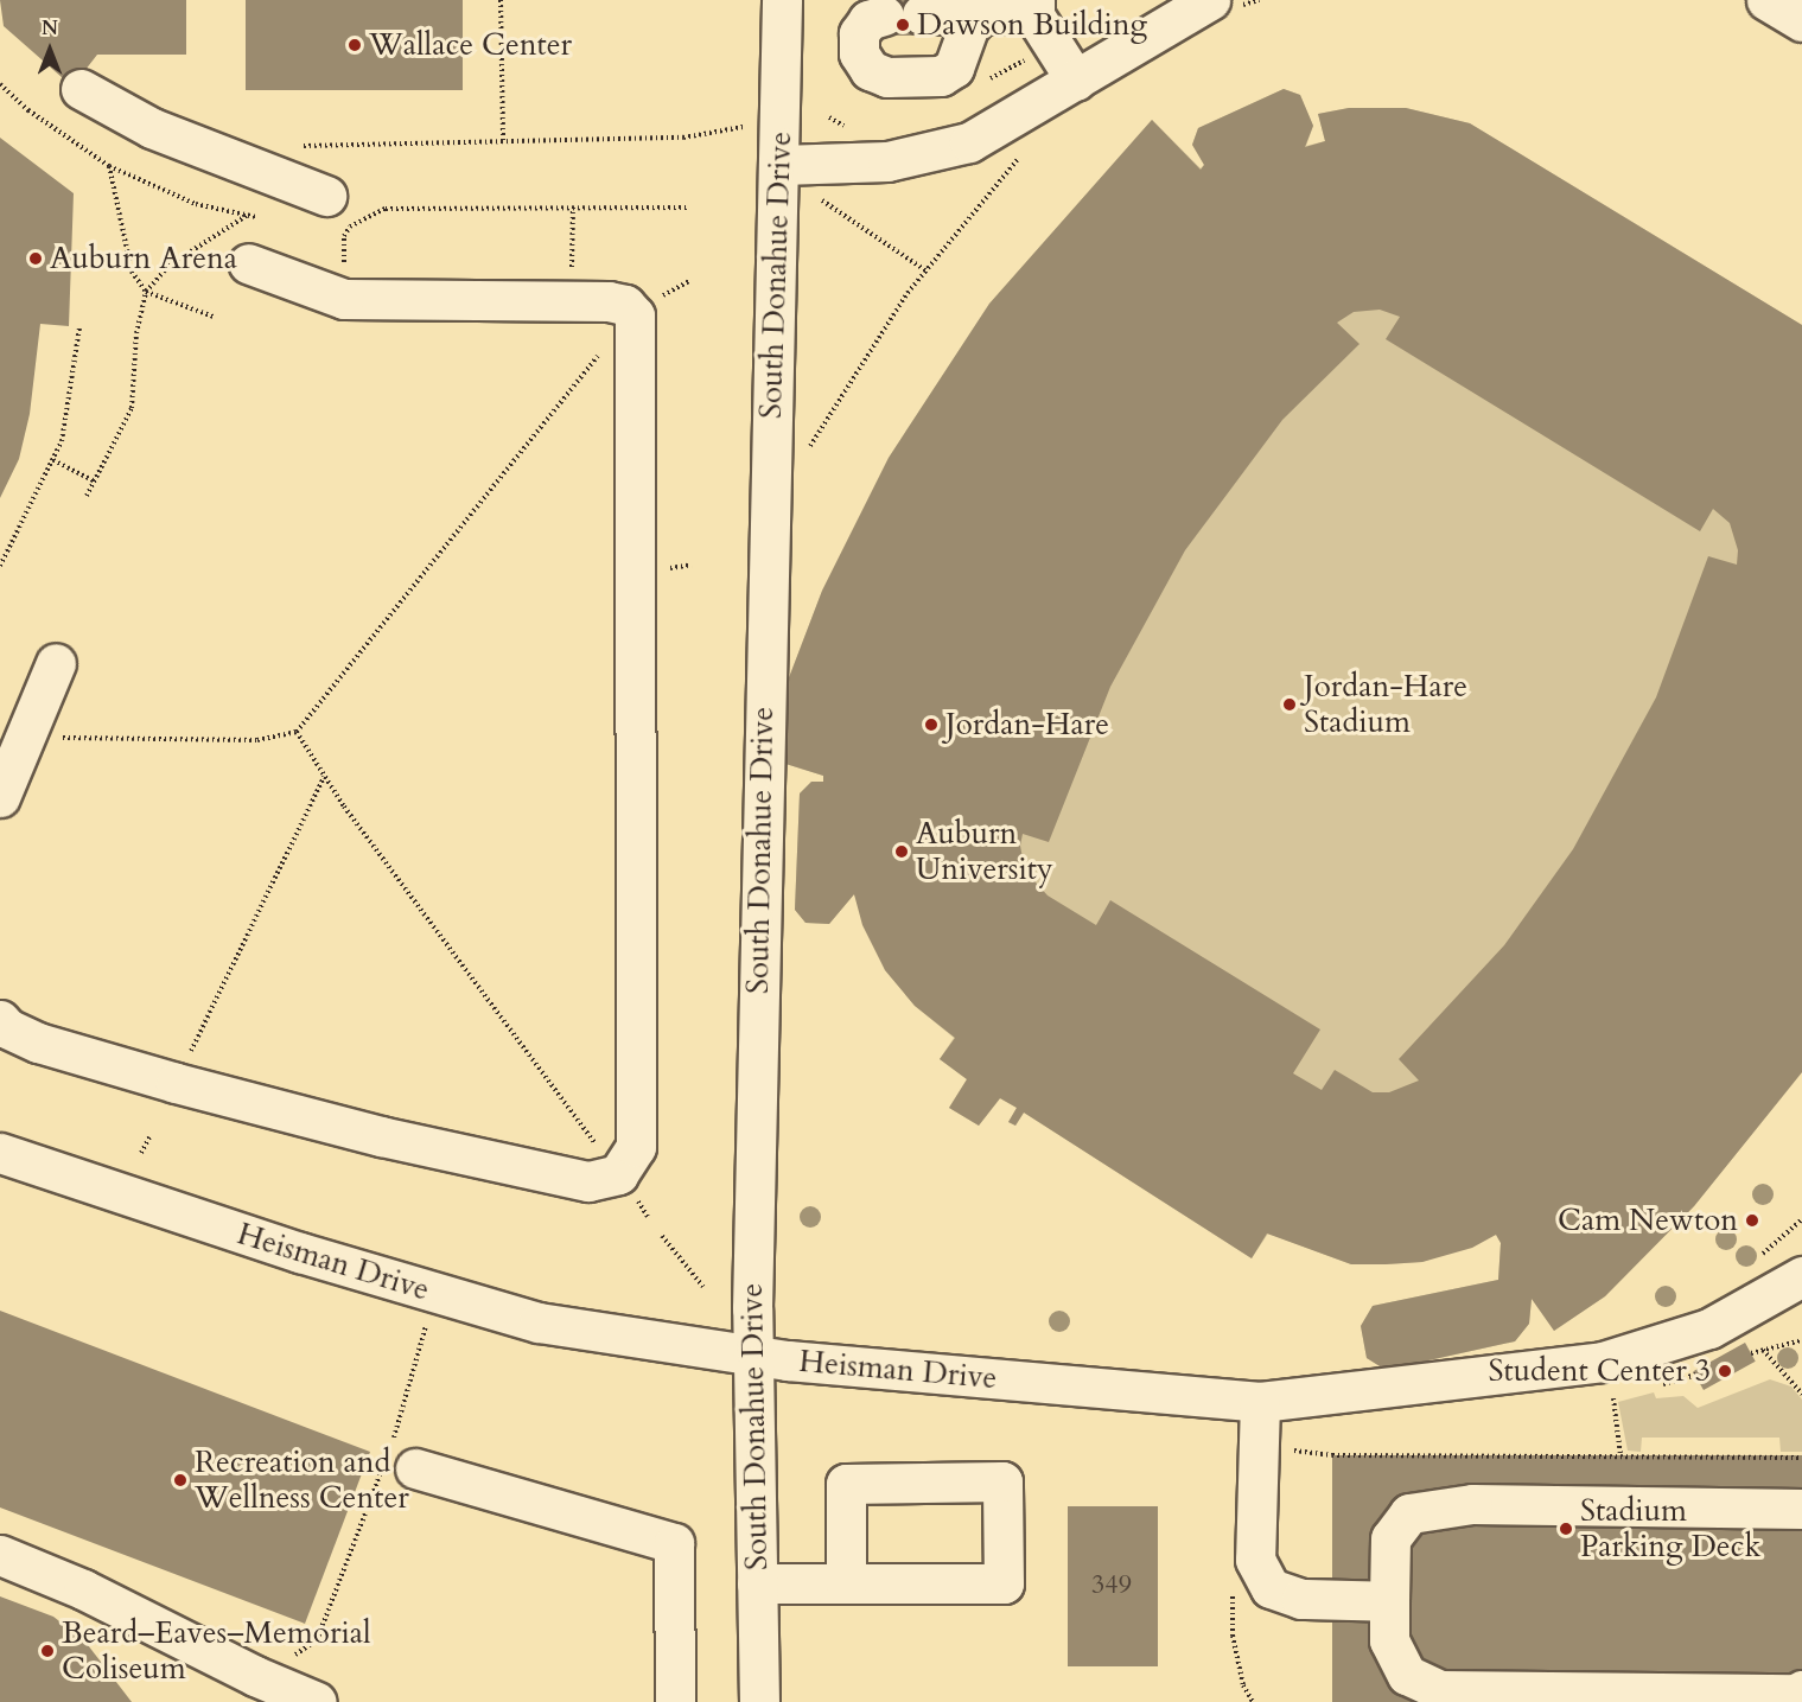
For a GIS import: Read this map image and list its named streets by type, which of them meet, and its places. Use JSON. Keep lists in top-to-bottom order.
{
  "streets": {
    "street": ["South Donahue Drive", "Heisman Drive"]
  },
  "crossings": [
    ["South Donahue Drive", "Heisman Drive"]
  ],
  "places": [
    "Dawson Building",
    "Wallace Center",
    "Auburn Arena",
    "Jordan-Hare Stadium",
    "Jordan-Hare",
    "Auburn University",
    "Cam Newton",
    "Student Center 3",
    "Recreation and Wellness Center",
    "Stadium Parking Deck",
    "Beard–Eaves–Memorial Coliseum"
  ],
  "house_numbers": ["349"],
  "north": "top"
}
